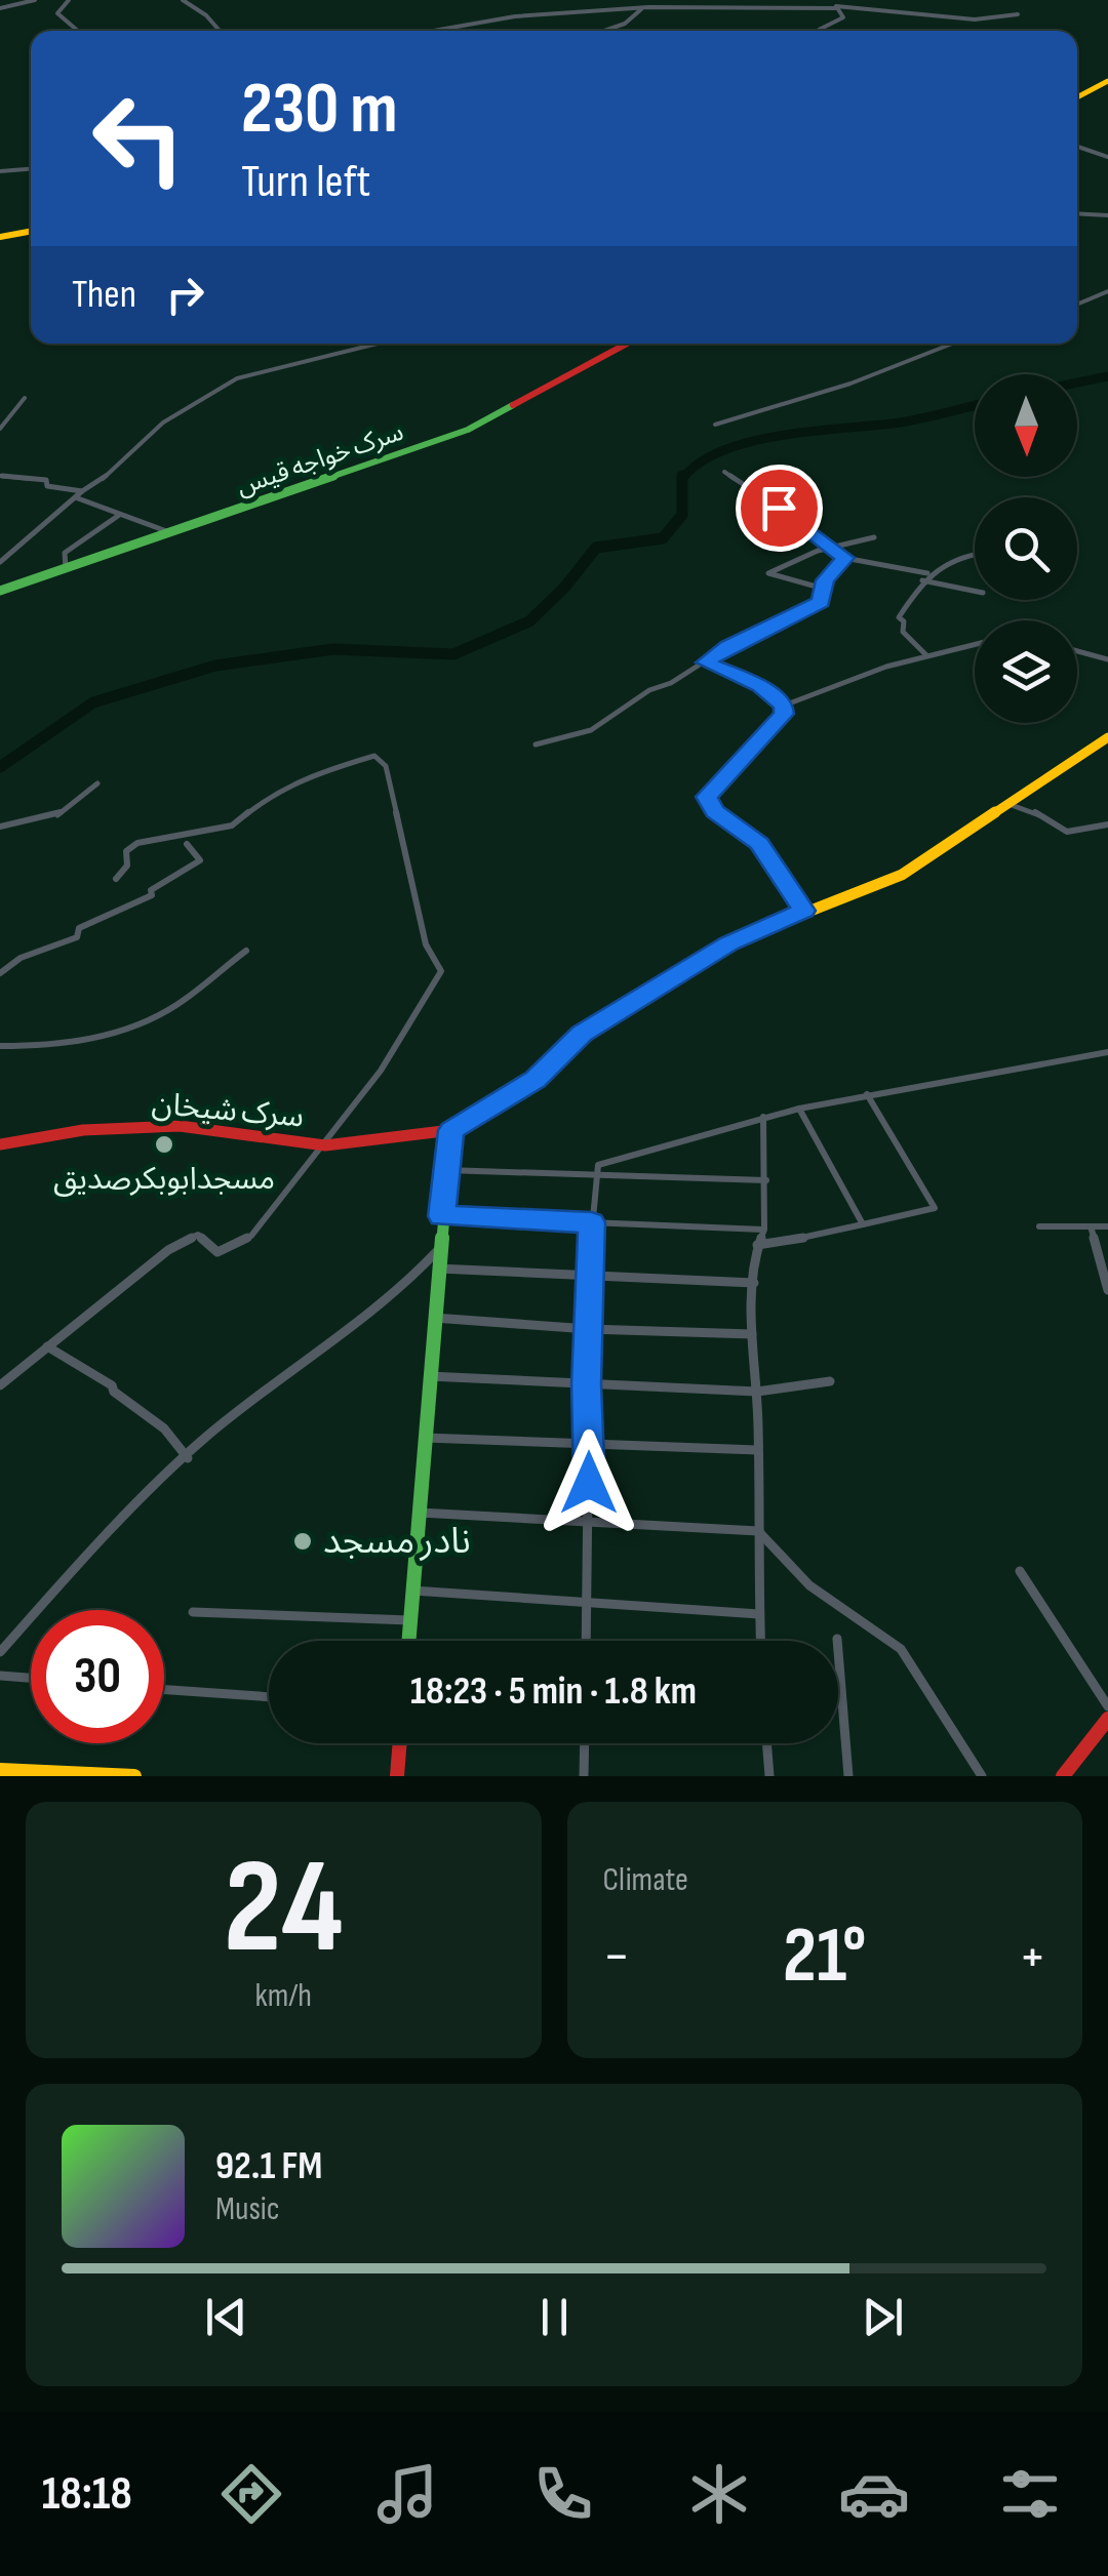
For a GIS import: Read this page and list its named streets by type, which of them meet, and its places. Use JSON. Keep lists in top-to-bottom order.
{
  "streets": {
    "main road": ["سرک خواجه قیس", "سرک شیخان"]
  },
  "places": ["مسجدابوبکرصدیق", "نادر مسجد"],
  "north": "bottom",
  "page": {
    "turn": ["230 m", "Turn left"],
    "then": "Then",
    "limit": "30",
    "trip": "18:23 · 5 min · 1.8 km",
    "tile": [
      ["24", "km/h"],
      "Climate"
    ],
    "heat": ["−", "21°", "+"],
    "song": ["92.1 FM", "Music"],
    "tabs": "18:18"
  }
}
